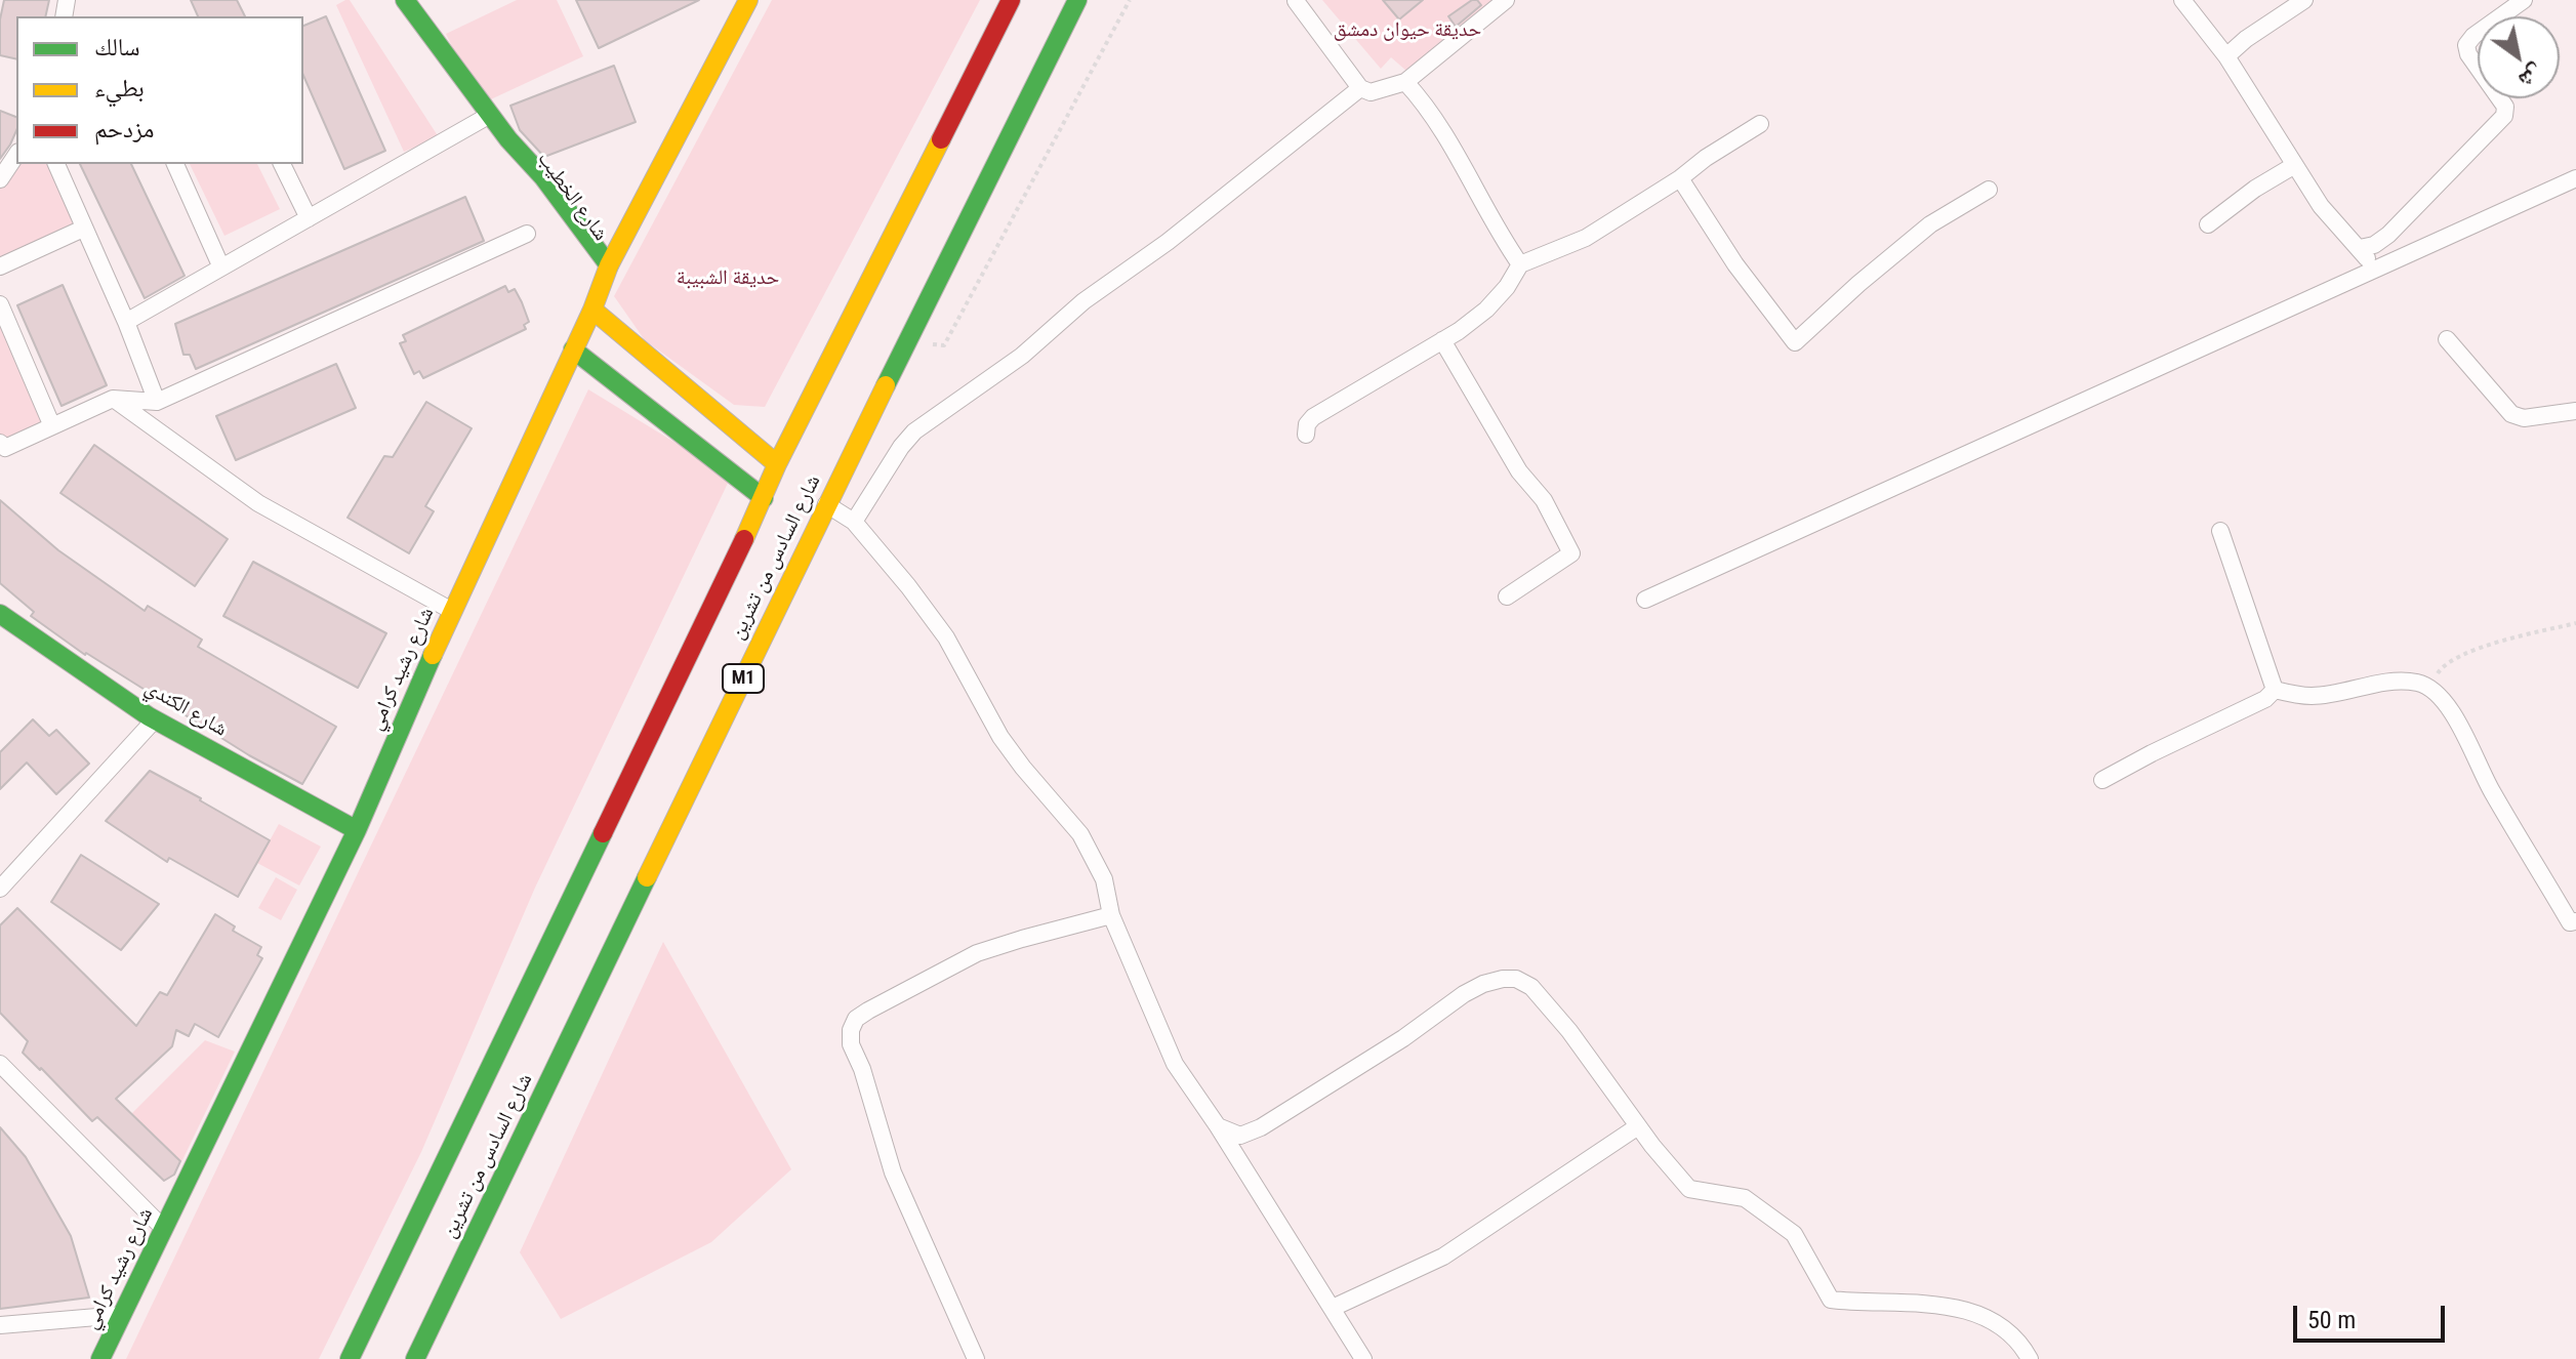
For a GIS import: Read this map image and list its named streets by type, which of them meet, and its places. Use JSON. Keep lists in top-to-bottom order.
{
  "streets": {
    "main road": [
      "شارع الخطيب",
      "شارع السادس من تشرين",
      "شارع رشيد كرامي",
      "M1",
      "شارع الكندي"
    ]
  },
  "crossings": [
    ["شارع الخطيب", "شارع رشيد كرامي"],
    ["شارع رشيد كرامي", "شارع الكندي"]
  ],
  "parks": ["حديقة حيوان دمشق", "حديقة الشبيبة"],
  "legend": ["سالك", "بطيء", "مزدحم"],
  "scale_bar": "50 m",
  "north": "bottom right"
}
